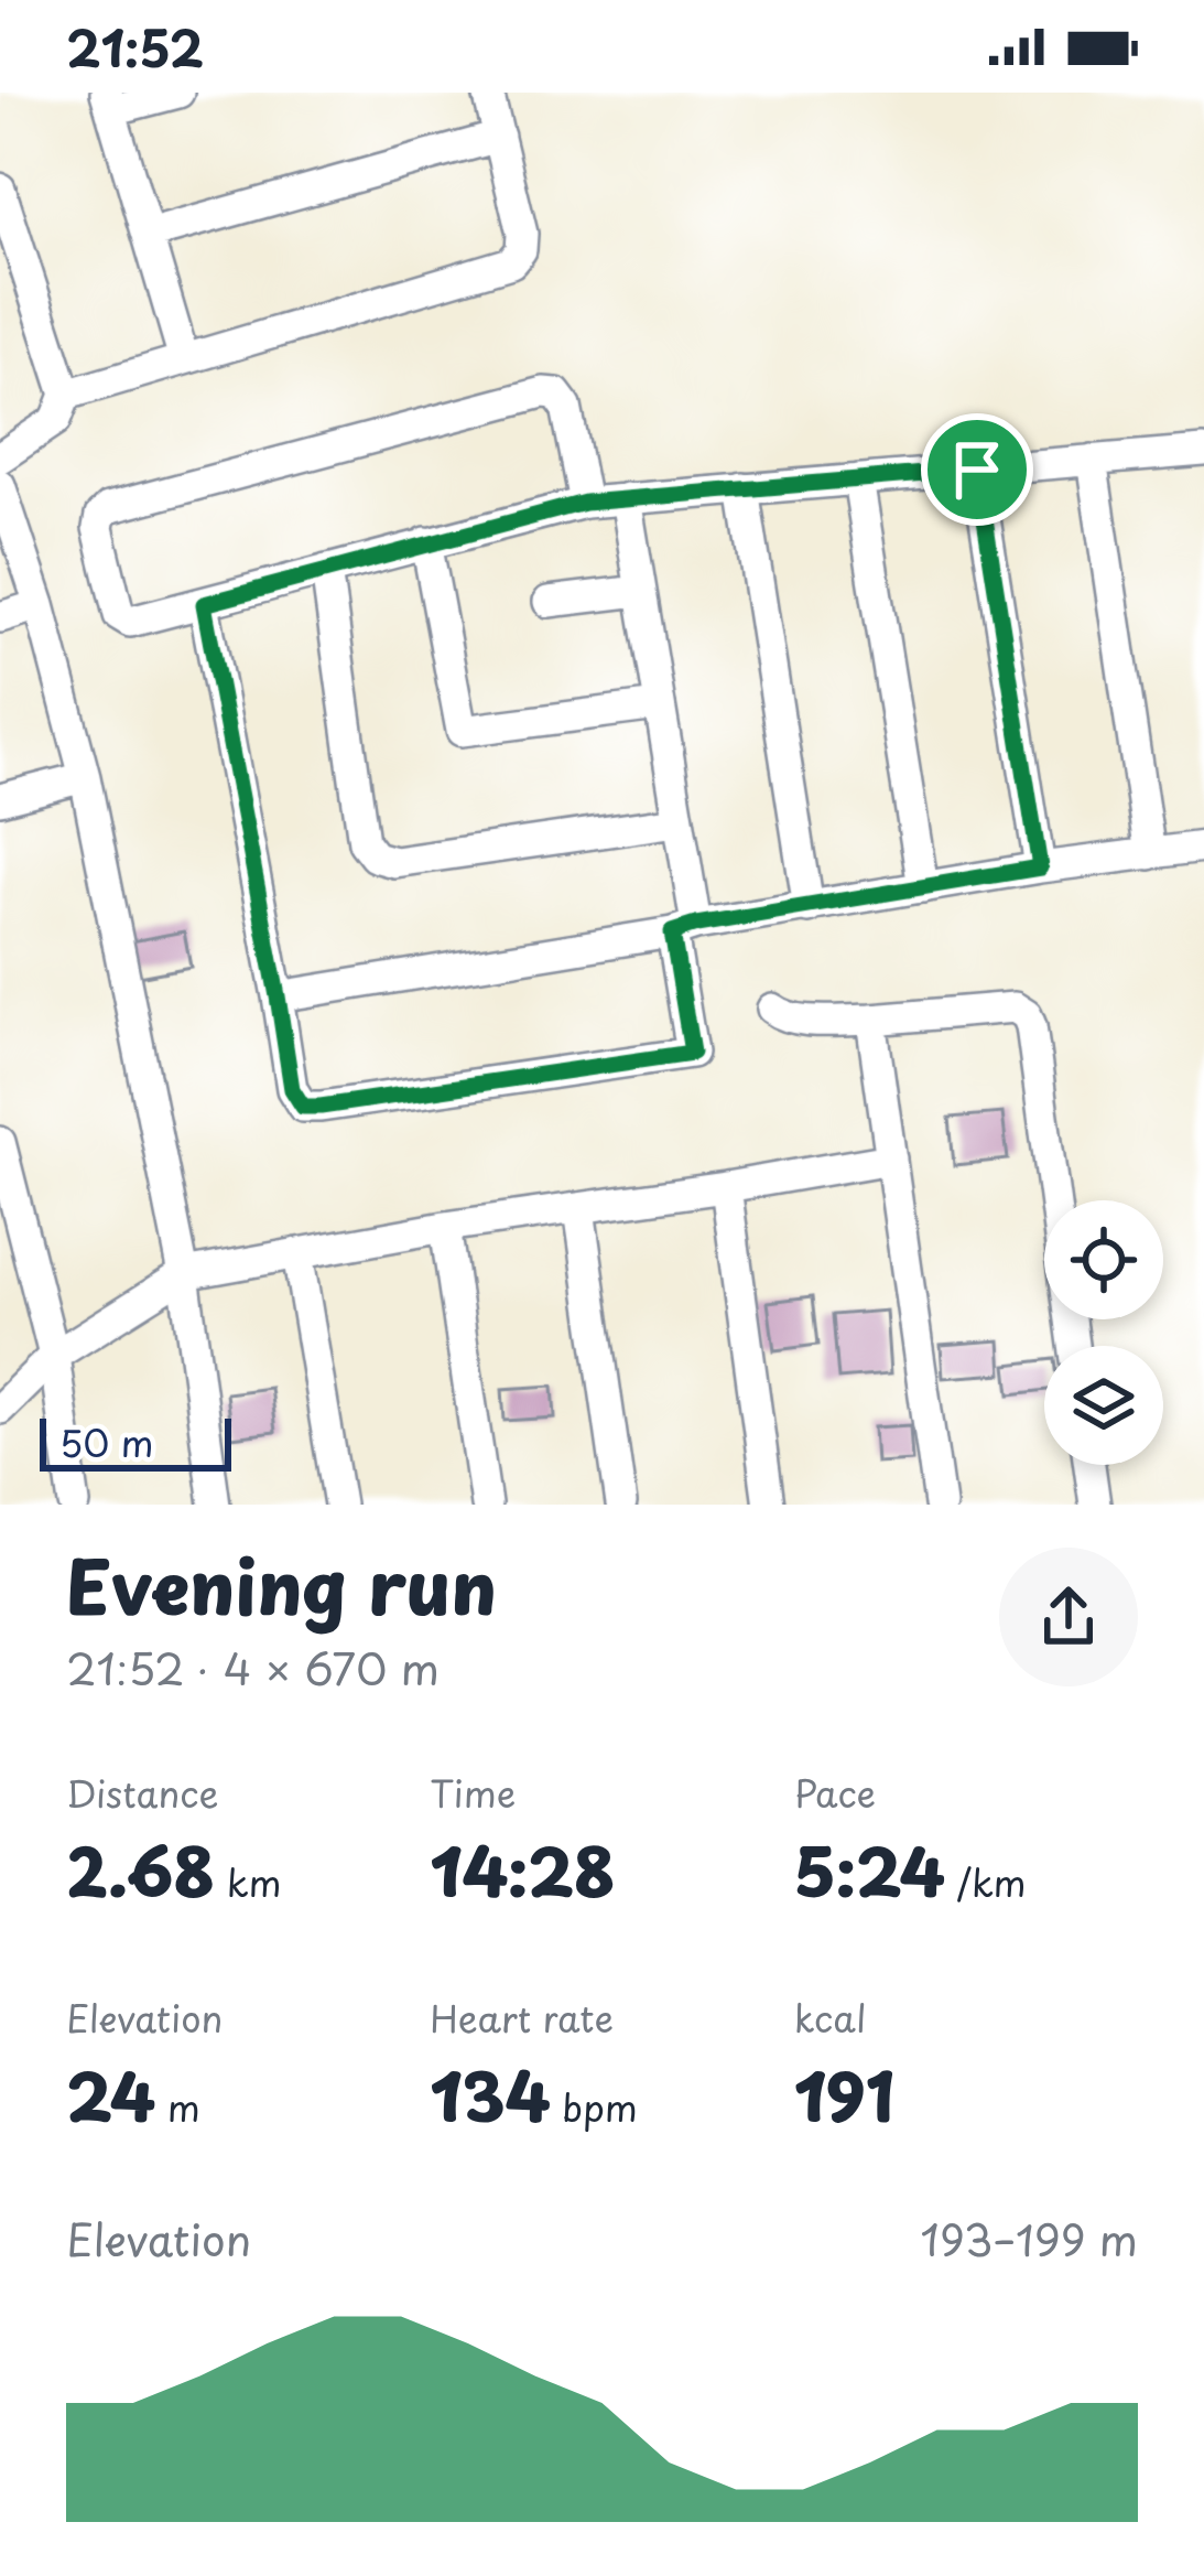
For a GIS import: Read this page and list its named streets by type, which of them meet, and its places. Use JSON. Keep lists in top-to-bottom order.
{
  "scale_bar": "50 m",
  "page": {
    "status": "21:52",
    "scale": "50 m",
    "heading": ["Evening run", "21:52 · 4 × 670 m"],
    "stats": [
      ["Distance", "2.68 km"],
      ["Time", "14:28"],
      ["Pace", "5:24 /km"],
      ["Elevation", "24 m"],
      ["Heart rate", "134 bpm"],
      ["kcal", "191"]
    ],
    "chart": ["Elevation", "193–199 m"]
  }
}
